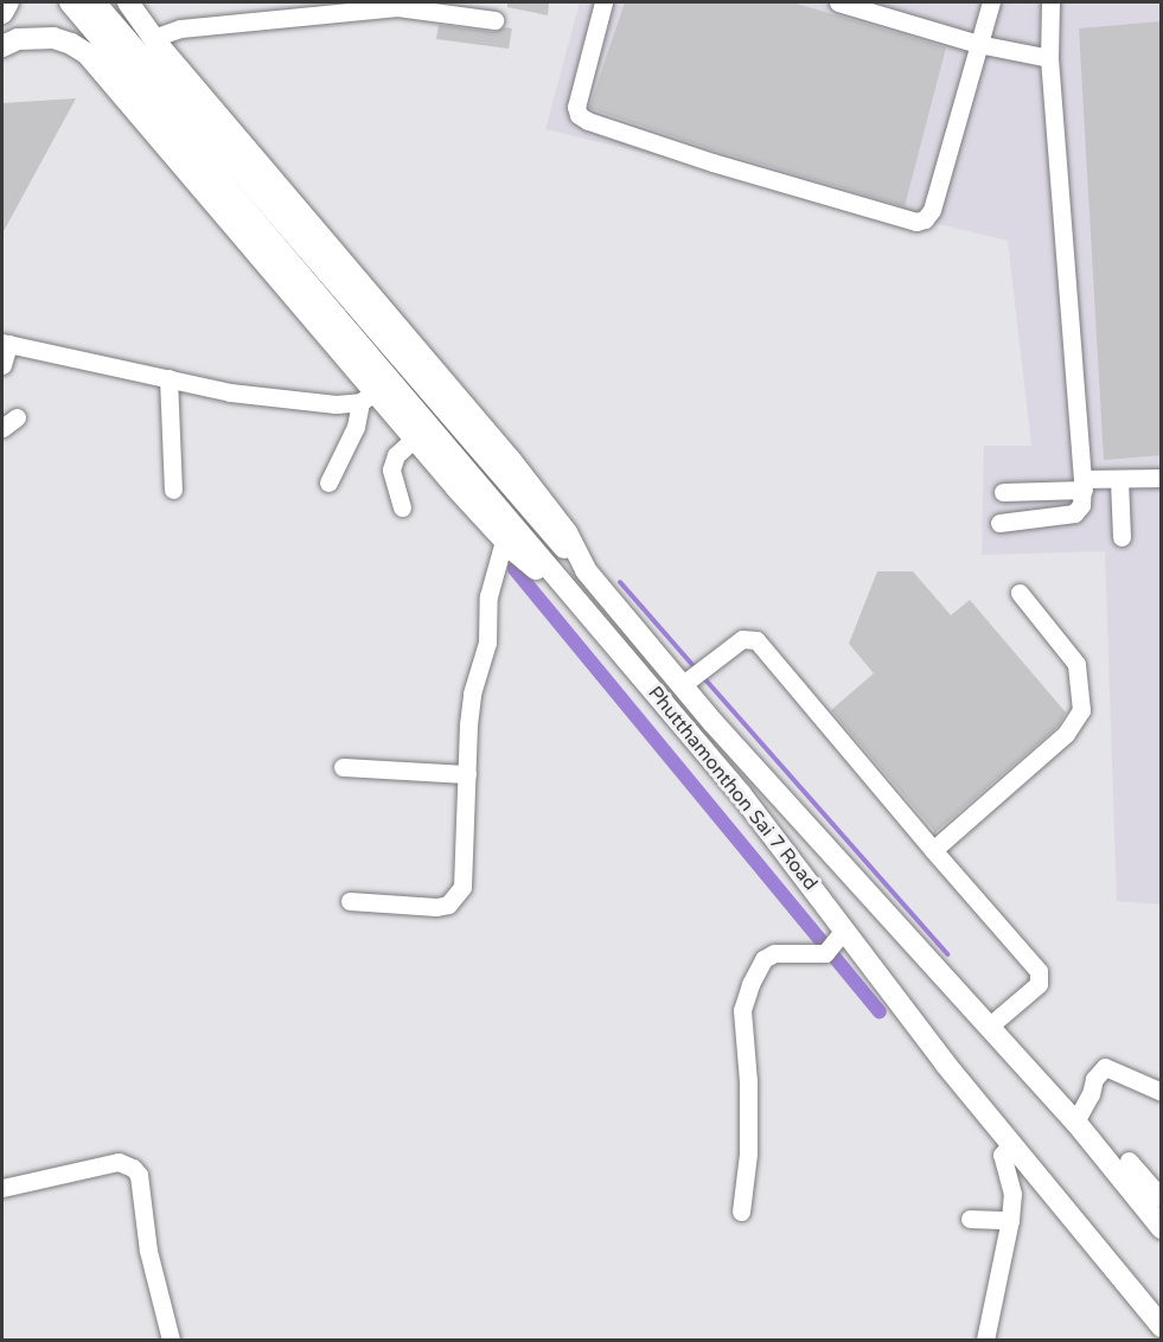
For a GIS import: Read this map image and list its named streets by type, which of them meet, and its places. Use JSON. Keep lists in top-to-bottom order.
{
  "streets": {
    "main road": ["Phutthamonthon Sai 7 Road"]
  }
}
